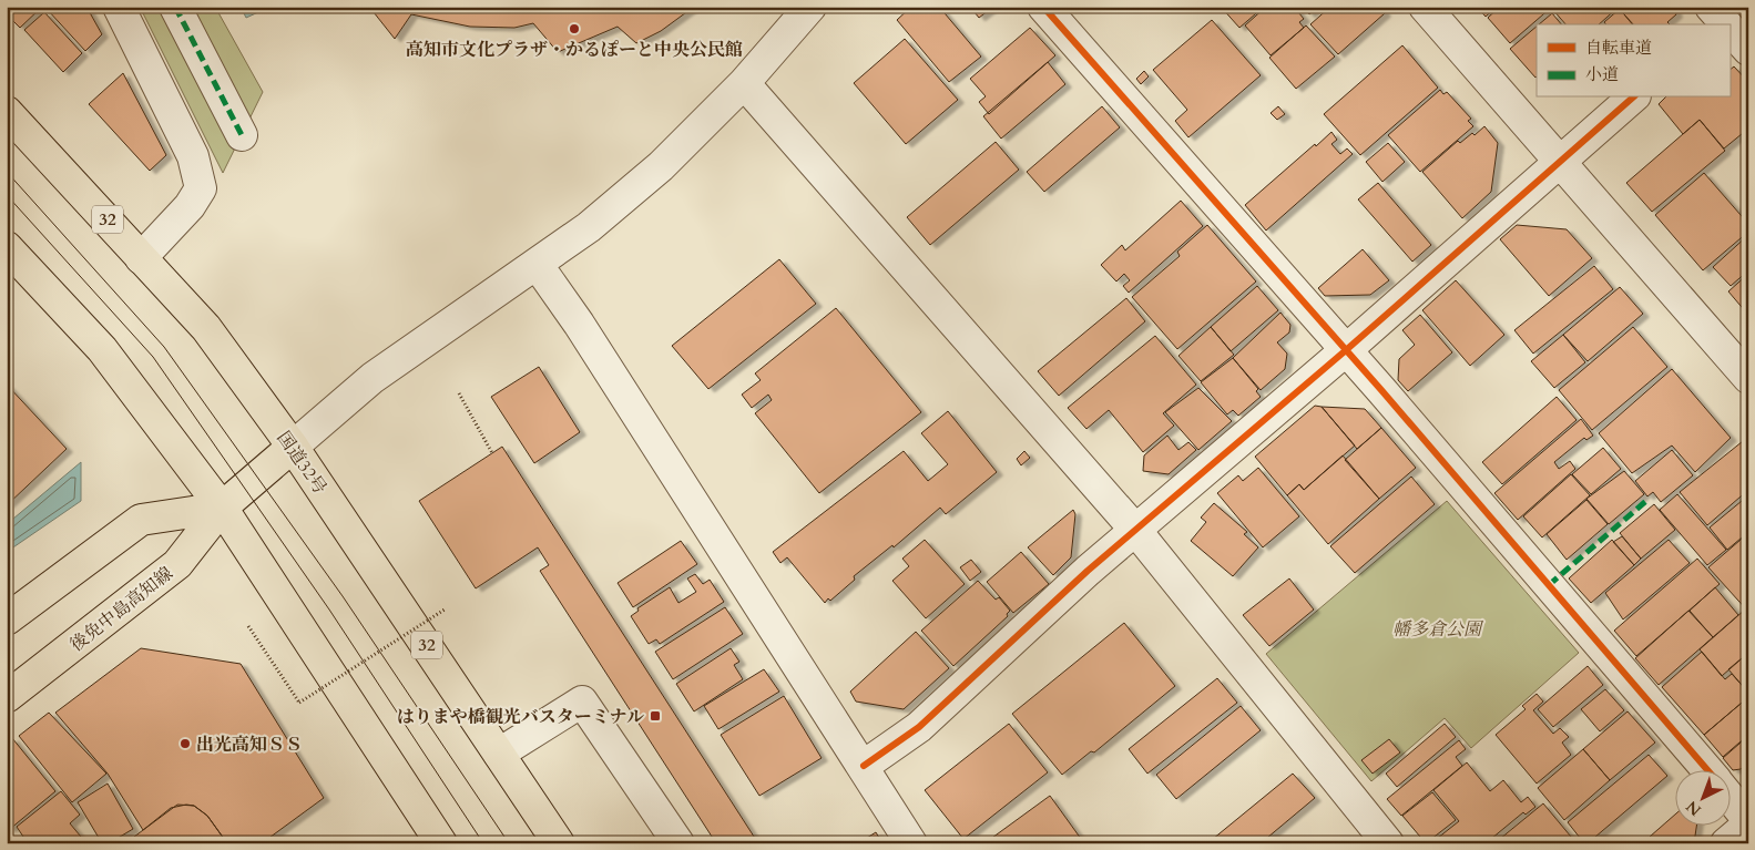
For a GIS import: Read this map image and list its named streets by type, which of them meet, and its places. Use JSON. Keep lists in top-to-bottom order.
{
  "streets": {
    "main road": ["32", "国道32号", "後免中島高知線"]
  },
  "crossings": [
    ["国道32号", "後免中島高知線"]
  ],
  "parks": ["幡多倉公園"],
  "places": {
    "other": ["高知市文化プラザ・かるぽーと中央公民館", "出光高知ＳＳ"],
    "transit": ["はりまや橋観光バスターミナル"]
  },
  "legend": ["自転車道", "小道"],
  "north": "bottom left"
}
